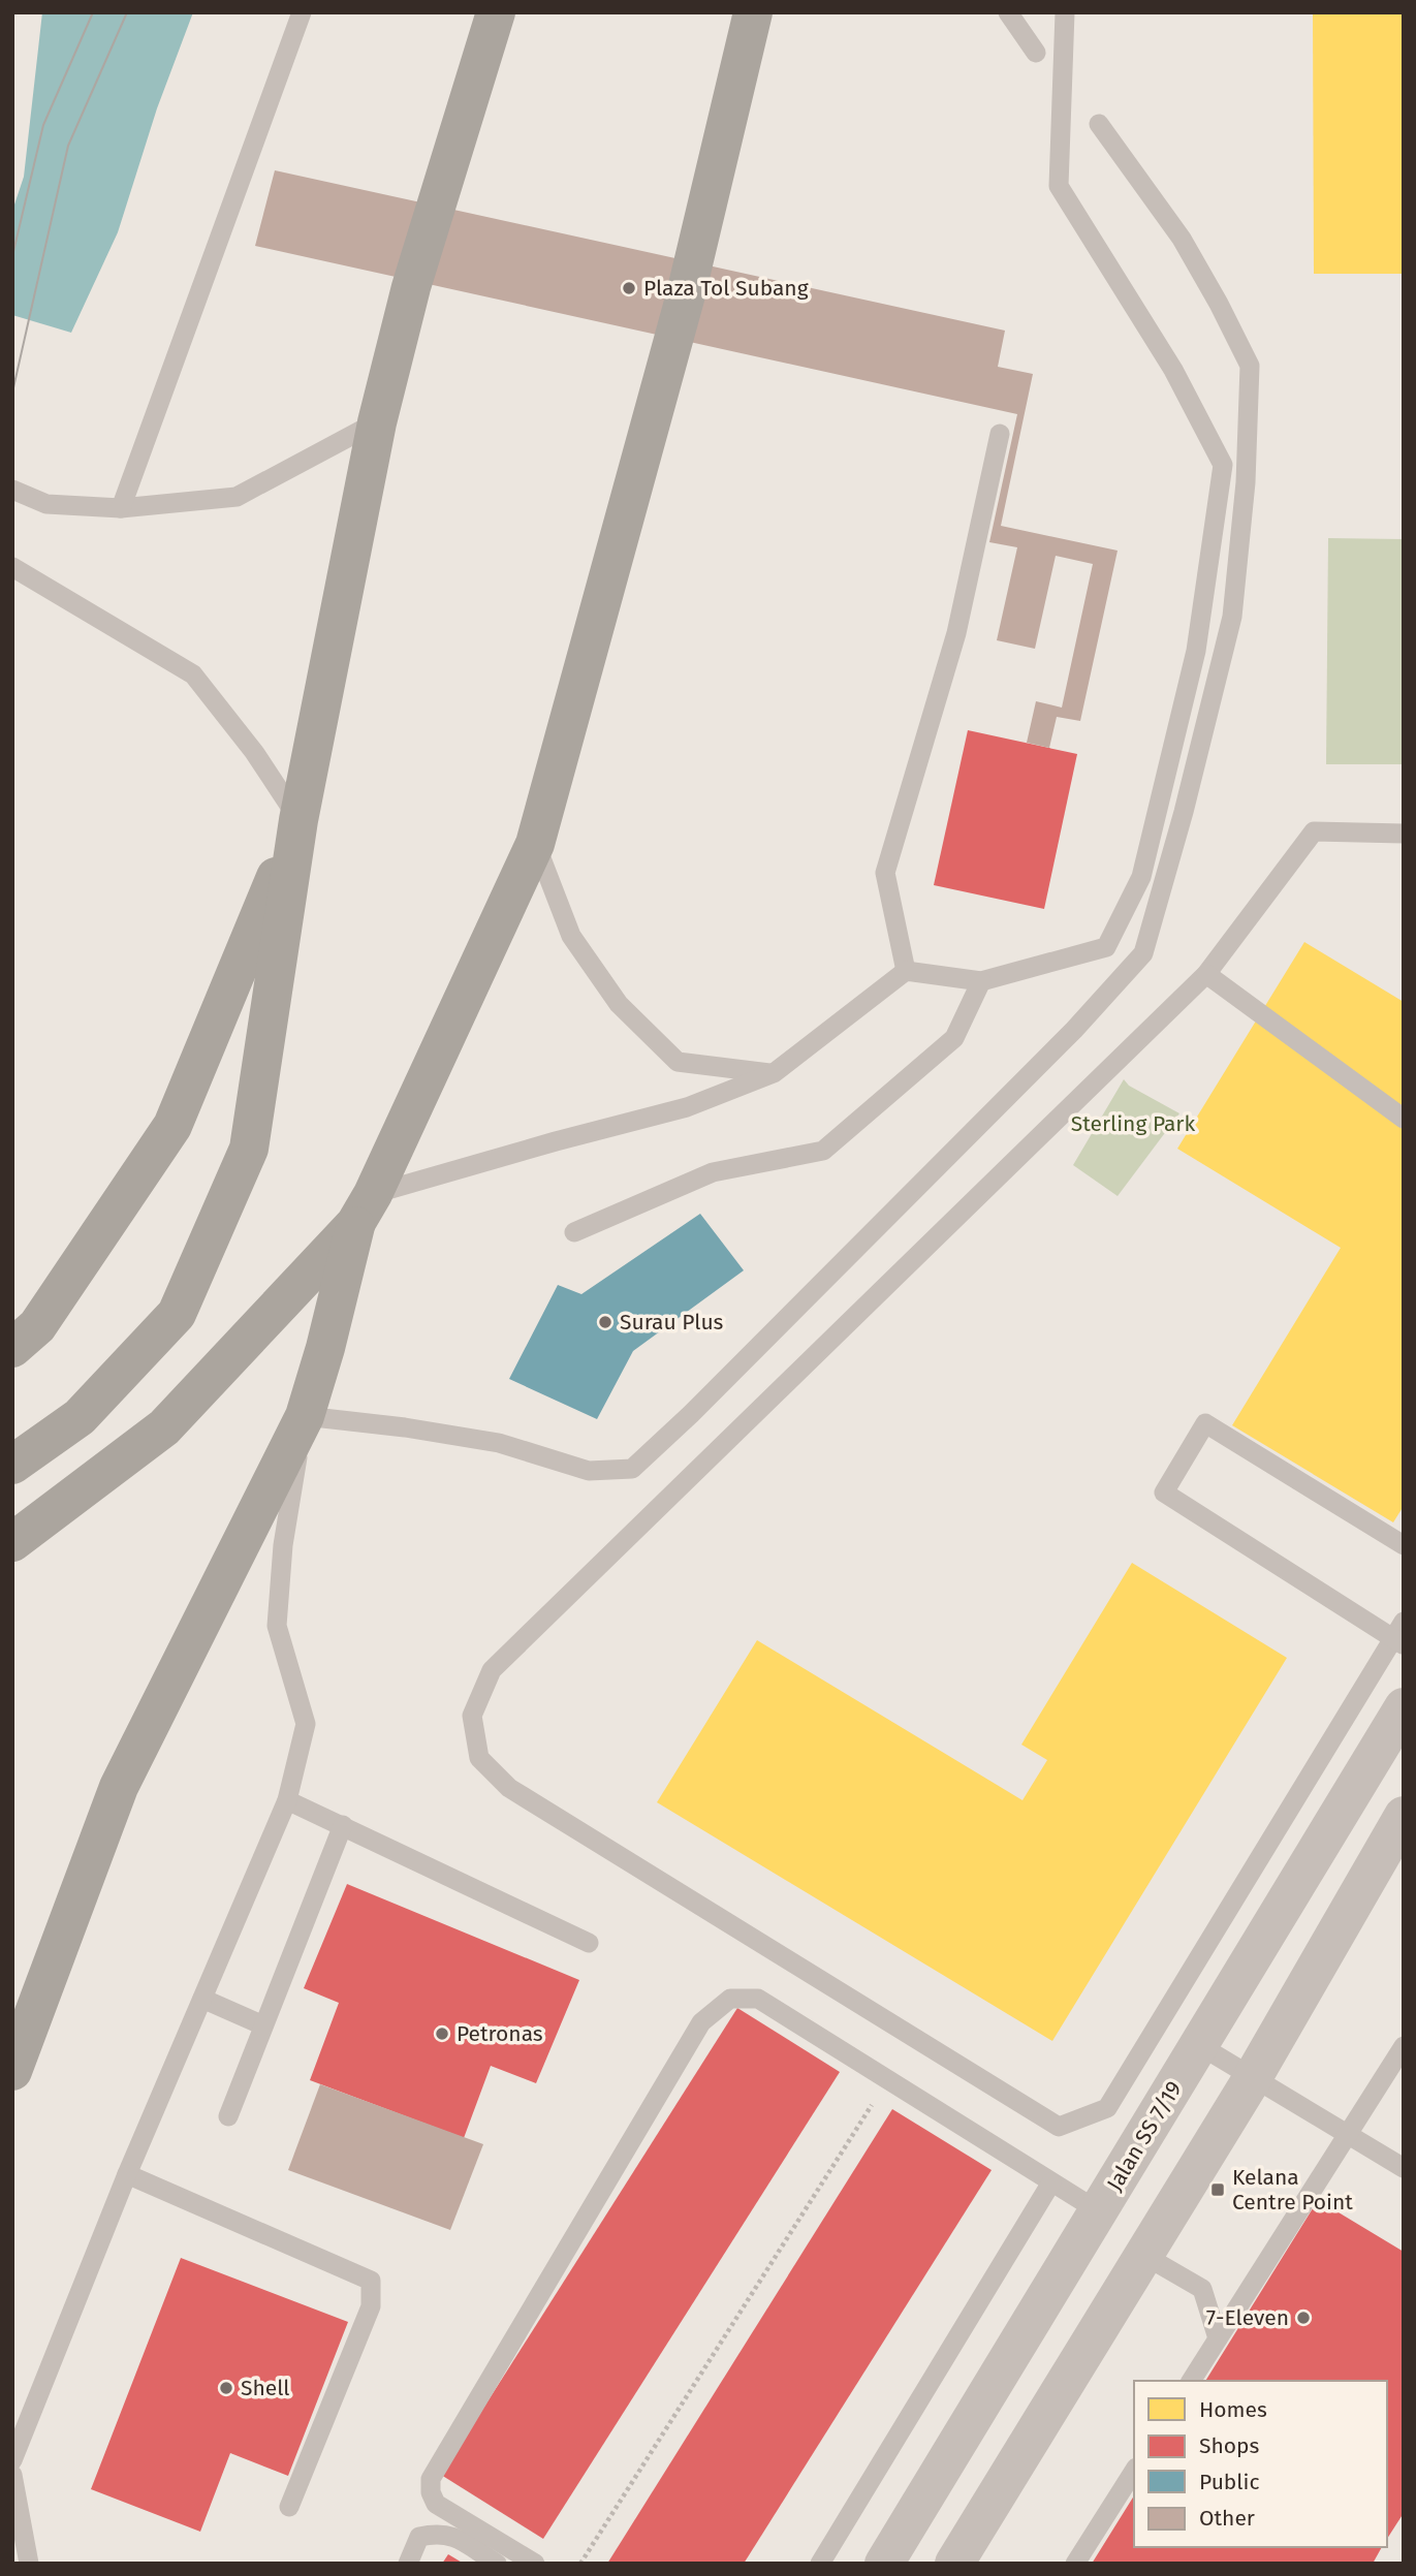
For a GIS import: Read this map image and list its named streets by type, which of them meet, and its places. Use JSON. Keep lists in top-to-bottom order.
{
  "streets": {
    "street": ["Jalan SS 7/19"]
  },
  "parks": ["Sterling Park"],
  "places": {
    "other": [
      "Plaza Tol Subang",
      "Surau Plus",
      "Petronas",
      "7-Eleven",
      "Shell"
    ],
    "transit": ["Kelana Centre Point"]
  },
  "legend": [
    "Homes",
    "Shops",
    "Public",
    "Other"
  ]
}
